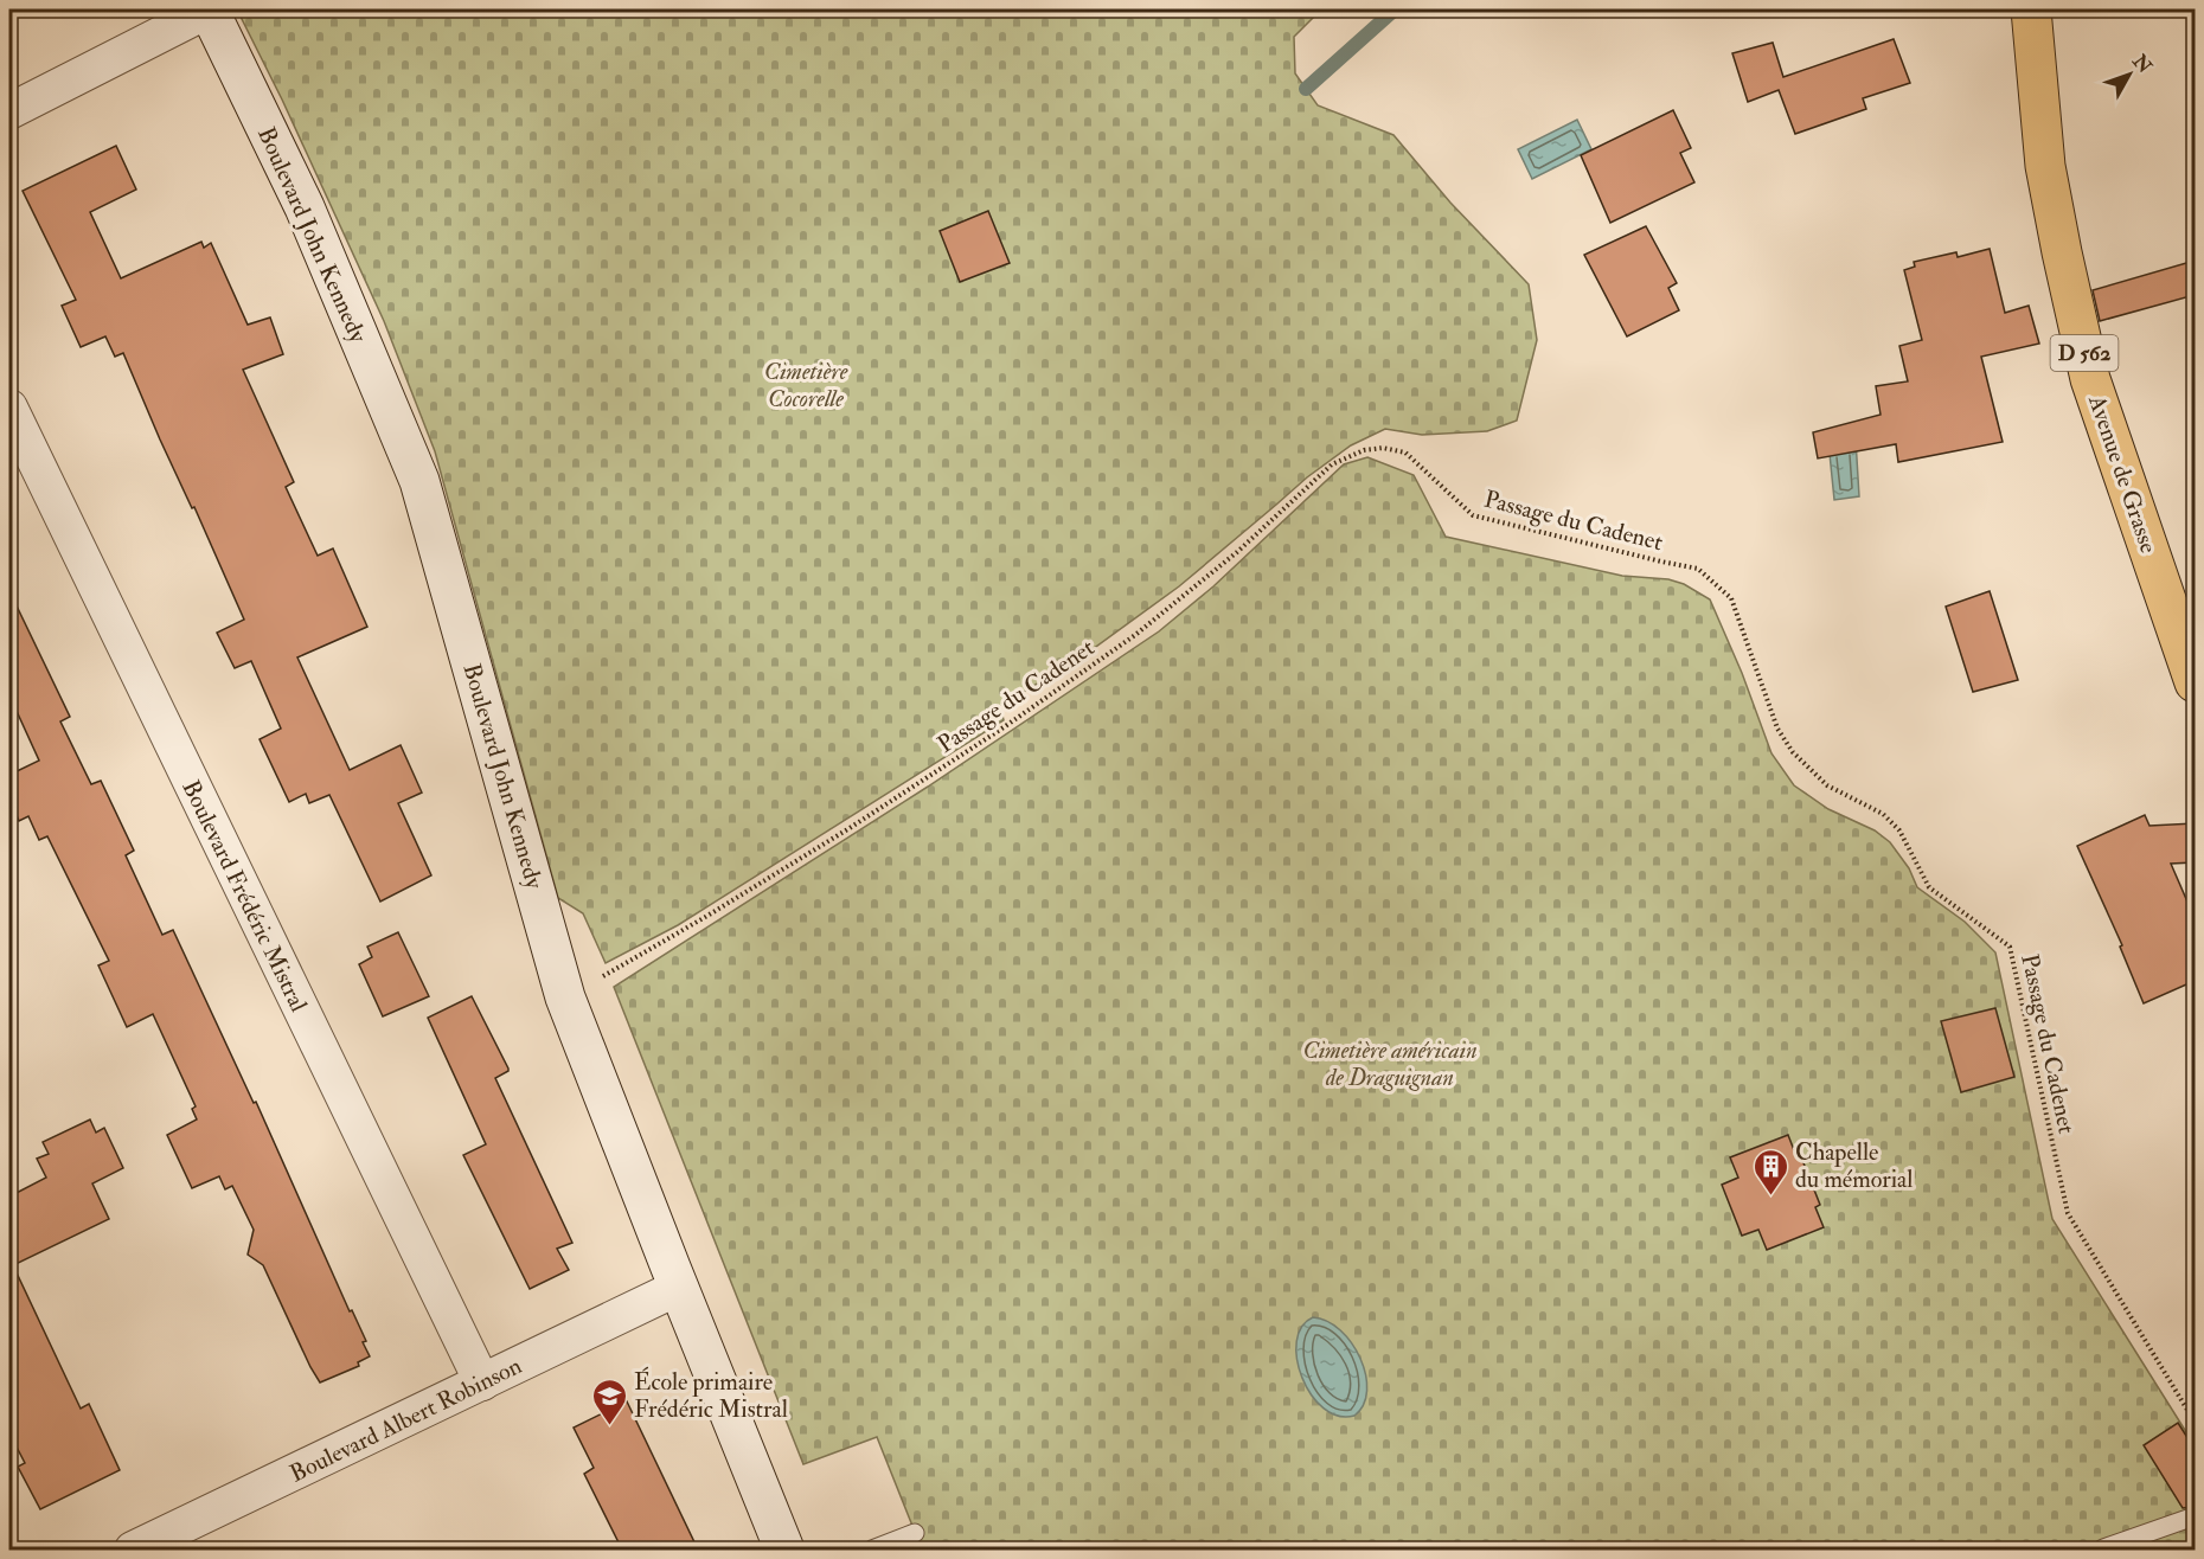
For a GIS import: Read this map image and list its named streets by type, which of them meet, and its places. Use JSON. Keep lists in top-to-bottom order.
{
  "streets": {
    "main road": ["D 562", "Avenue de Grasse"],
    "street": ["Boulevard John Kennedy", "Boulevard Frédéric Mistral", "Boulevard Albert Robinson"],
    "path": ["Passage du Cadenet"]
  },
  "crossings": [
    ["Boulevard John Kennedy", "Passage du Cadenet"],
    ["Boulevard John Kennedy", "Boulevard Albert Robinson"],
    ["Boulevard Frédéric Mistral", "Boulevard Albert Robinson"]
  ],
  "parks": ["Cimetière Cocorelle", "Cimetière américain de Draguignan"],
  "places": {
    "building": ["Chapelle du mémorial"],
    "school or university": ["École primaire Frédéric Mistral"]
  },
  "north": "top right"
}
